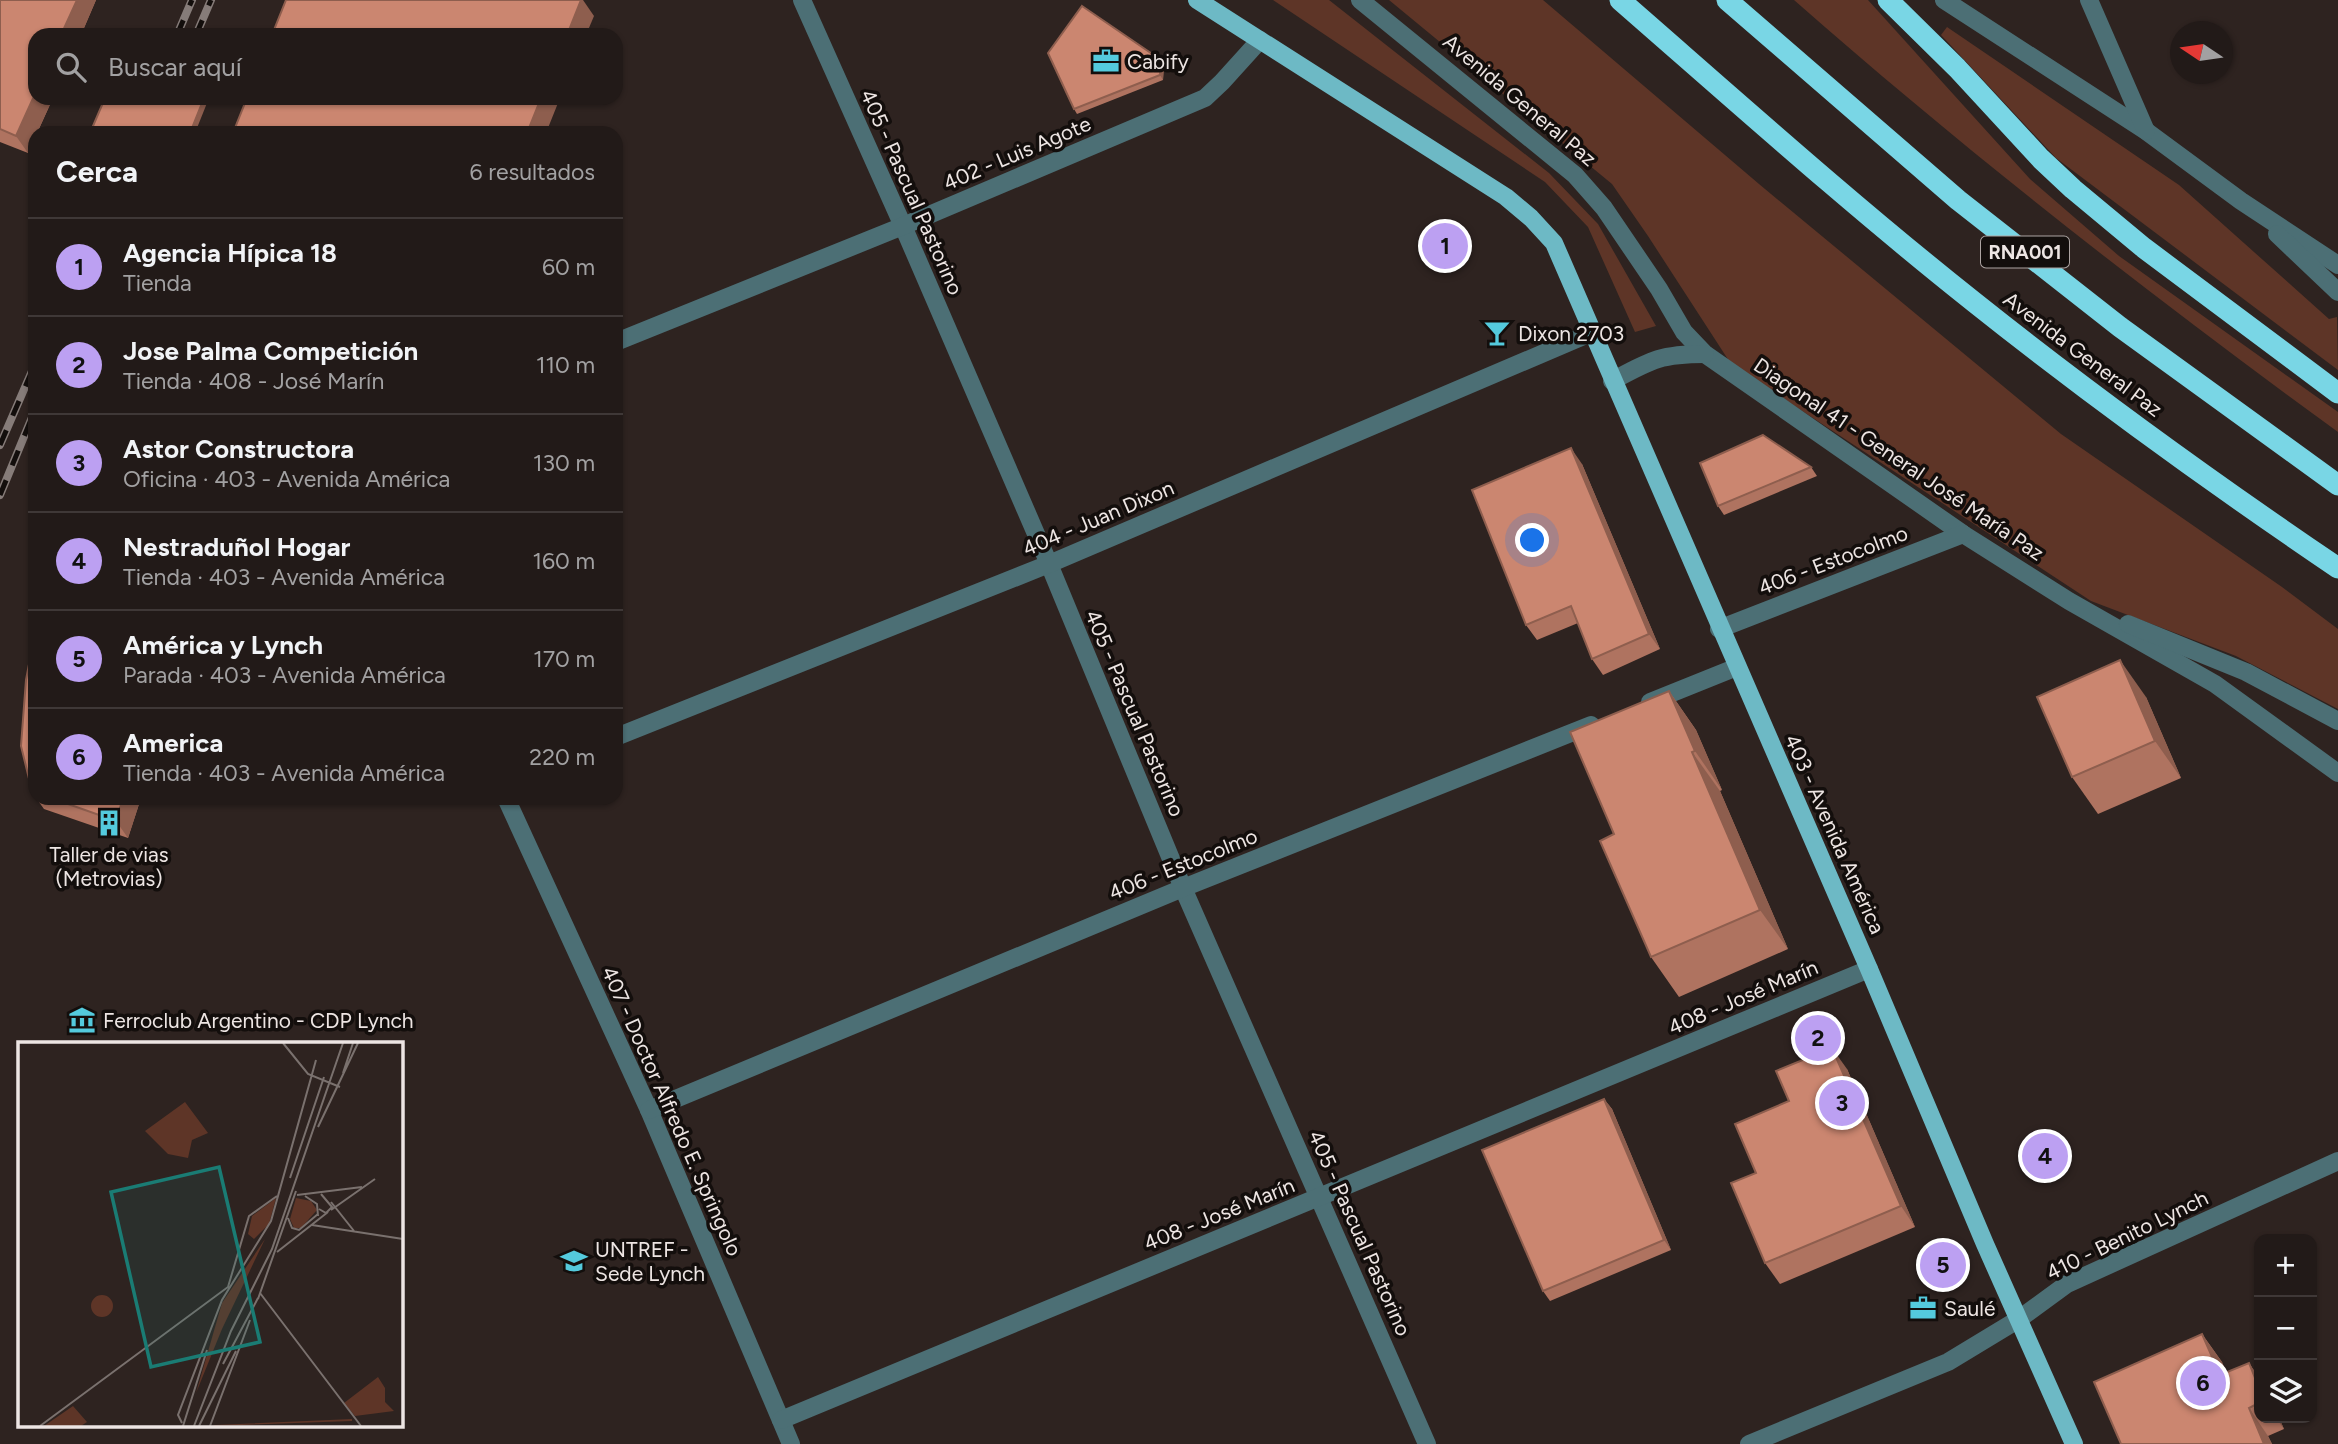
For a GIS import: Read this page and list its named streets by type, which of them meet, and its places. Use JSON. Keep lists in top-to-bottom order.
{
  "streets": {
    "highway": ["Avenida General Paz", "RNA001"],
    "main road": ["403 - Avenida América"],
    "street": [
      "402 - Luis Agote",
      "405 - Pascual Pastorino",
      "Diagonal 41 - General José María Paz",
      "404 - Juan Dixon",
      "406 - Estocolmo",
      "408 - José Marín",
      "407 - Doctor Alfredo E. Springolo",
      "410 - Benito Lynch"
    ]
  },
  "crossings": [
    ["Avenida General Paz", "Diagonal 41 - General José María Paz"],
    ["402 - Luis Agote", "405 - Pascual Pastorino"],
    ["402 - Luis Agote", "403 - Avenida América"],
    ["405 - Pascual Pastorino", "404 - Juan Dixon"],
    ["405 - Pascual Pastorino", "406 - Estocolmo"],
    ["405 - Pascual Pastorino", "408 - José Marín"],
    ["Diagonal 41 - General José María Paz", "406 - Estocolmo"],
    ["404 - Juan Dixon", "403 - Avenida América"],
    ["406 - Estocolmo", "403 - Avenida América"],
    ["406 - Estocolmo", "407 - Doctor Alfredo E. Springolo"],
    ["403 - Avenida América", "408 - José Marín"],
    ["403 - Avenida América", "410 - Benito Lynch"],
    ["408 - José Marín", "407 - Doctor Alfredo E. Springolo"]
  ],
  "places": {
    "office": ["Cabify", "Saulé"],
    "bar": ["Dixon 2703"],
    "building": ["Taller de vias (Metrovias)"],
    "museum": ["Ferroclub Argentino - CDP Lynch"],
    "school or university": ["UNTREF - Sede Lynch"]
  },
  "north": "left",
  "page": {
    "search": "Buscar aquí",
    "heading": ["Cerca", "6 resultados"],
    "list": [
      {
        "mark": "1",
        "name": "Agencia Hípica 18",
        "note": "Tienda",
        "value": "60 m"
      },
      {
        "mark": "2",
        "name": "Jose Palma Competición",
        "note": "Tienda · 408 - José Marín",
        "value": "110 m"
      },
      {
        "mark": "3",
        "name": "Astor Constructora",
        "note": "Oficina · 403 - Avenida América",
        "value": "130 m"
      },
      {
        "mark": "4",
        "name": "Nestraduñol Hogar",
        "note": "Tienda · 403 - Avenida América",
        "value": "160 m"
      },
      {
        "mark": "5",
        "name": "América y Lynch",
        "note": "Parada · 403 - Avenida América",
        "value": "170 m"
      },
      {
        "mark": "6",
        "name": "America",
        "note": "Tienda · 403 - Avenida América",
        "value": "220 m"
      }
    ],
    "pins": [
      "1",
      "2",
      "3",
      "4",
      "5",
      "6"
    ],
    "map_buttons": ["+", "−"]
  }
}
